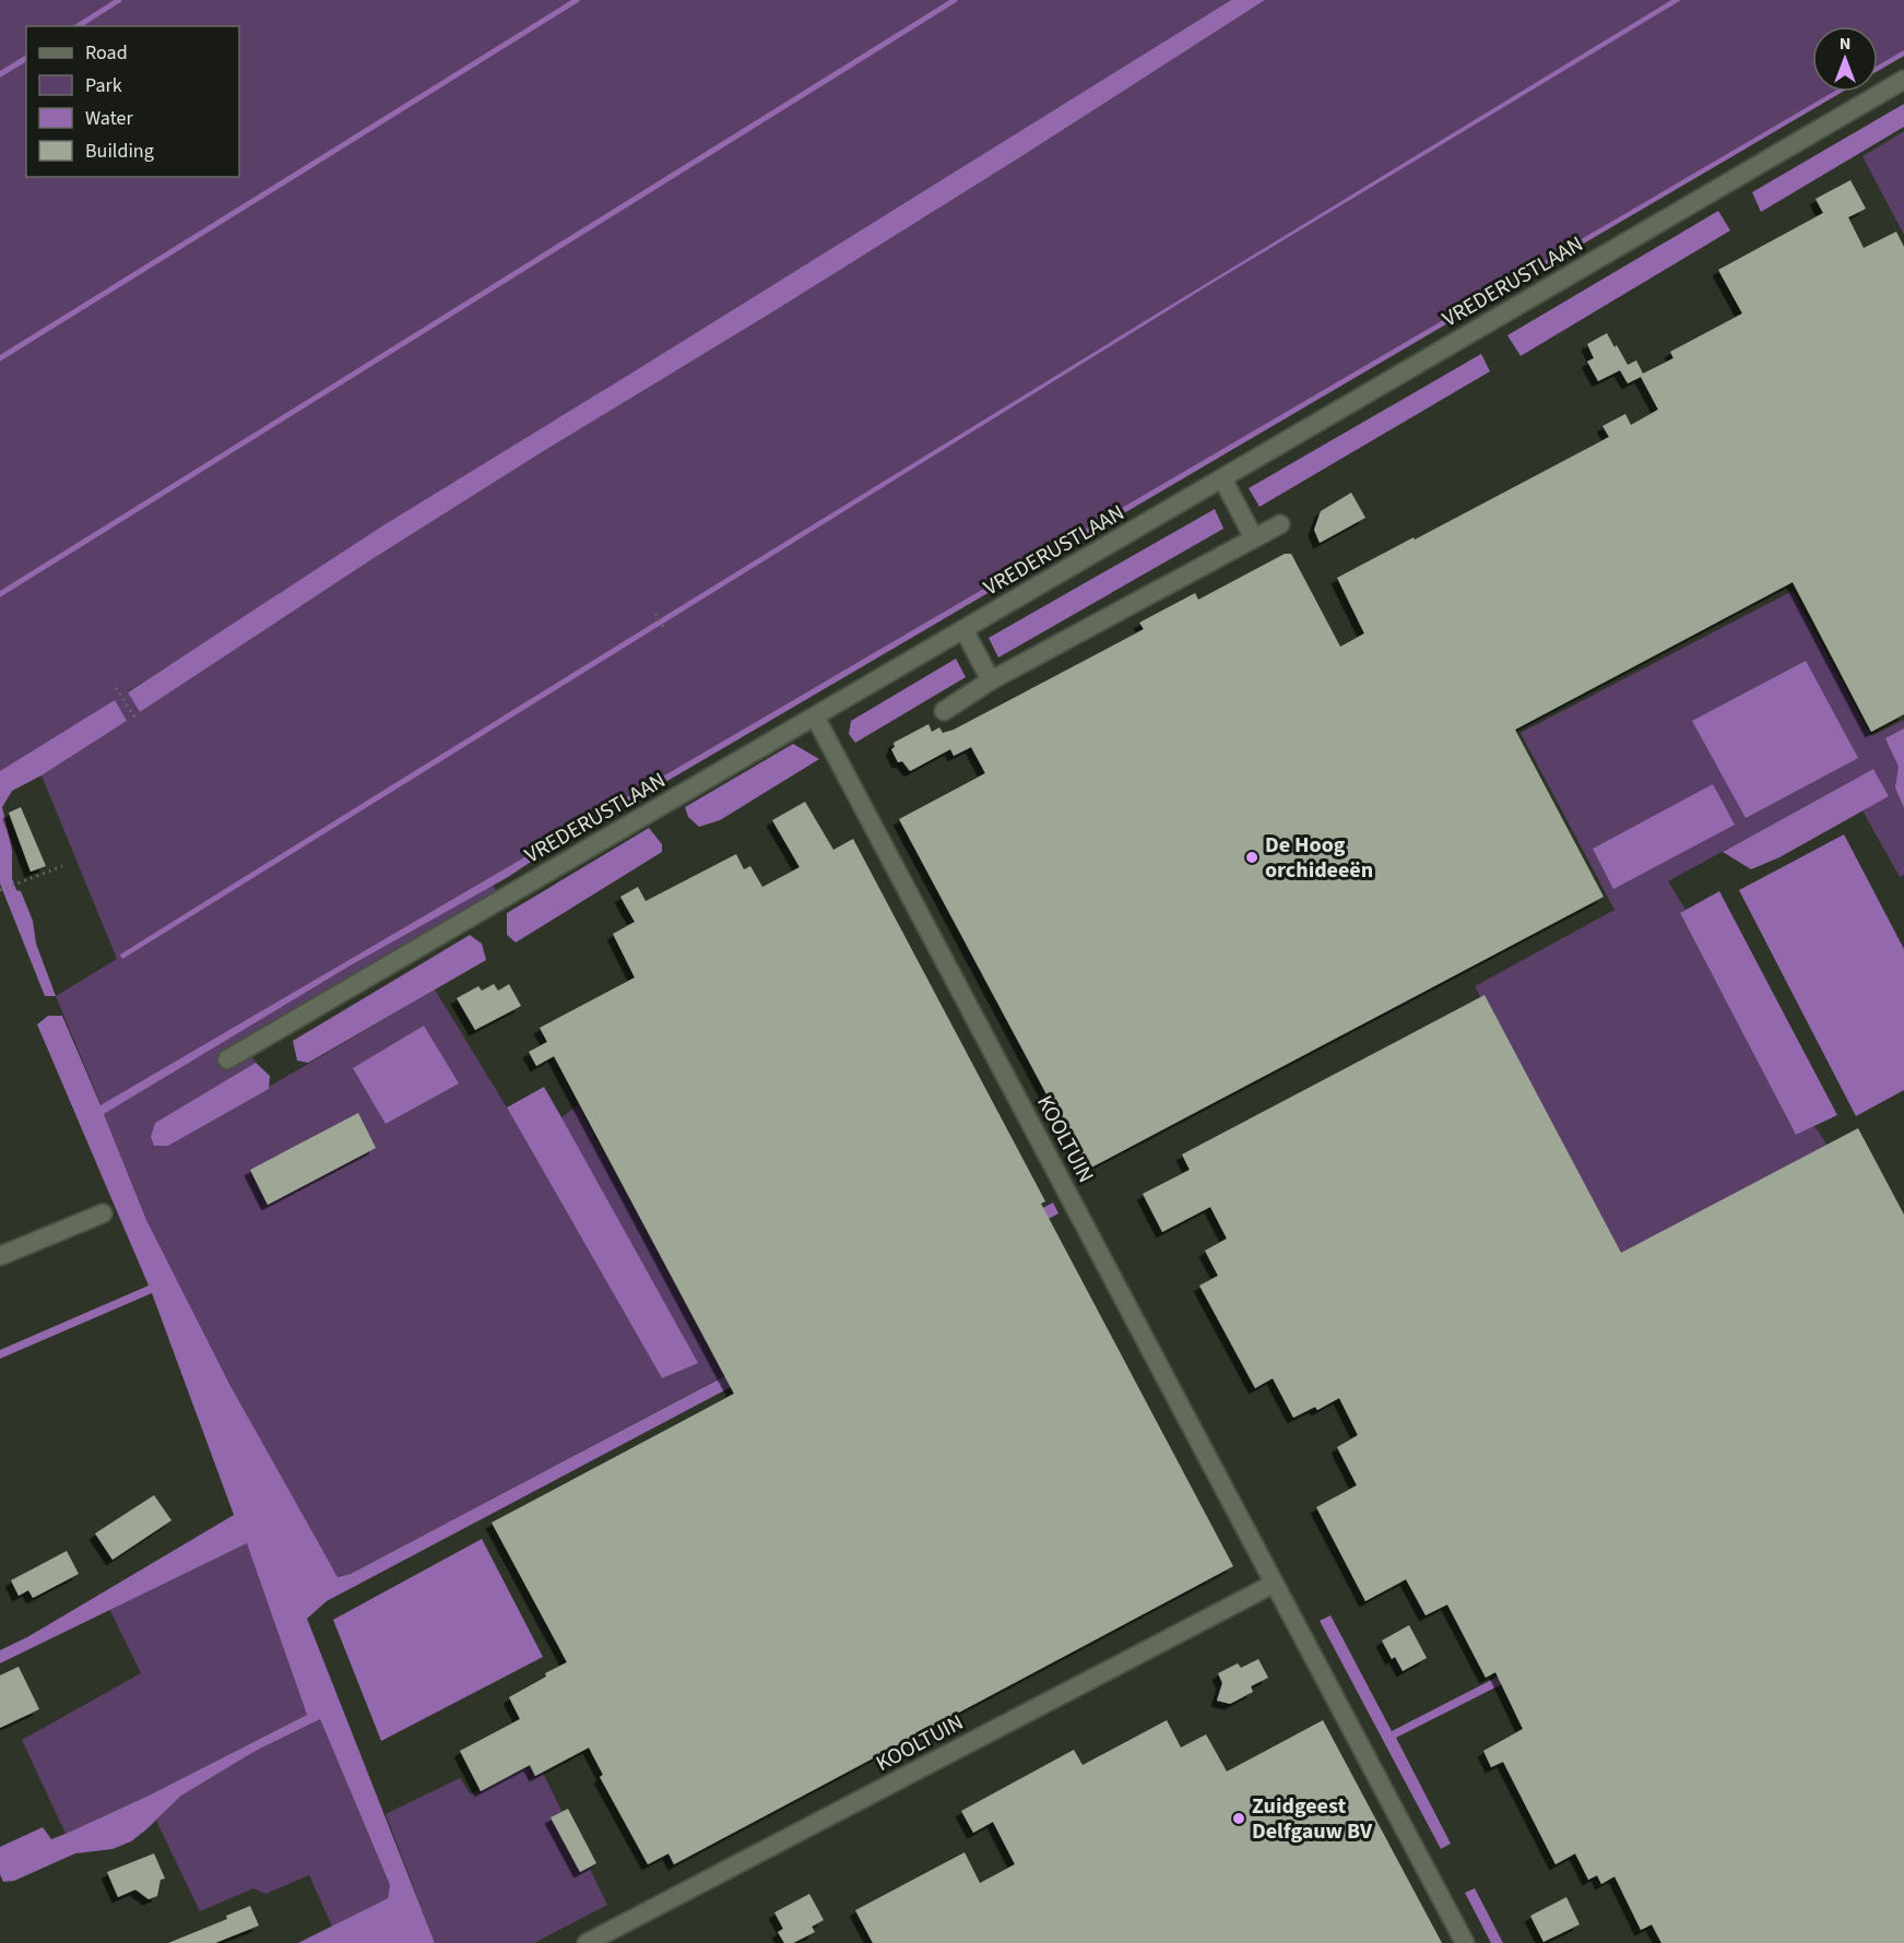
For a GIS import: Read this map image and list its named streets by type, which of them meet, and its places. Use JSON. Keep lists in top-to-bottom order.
{
  "streets": {
    "street": ["VREDERUSTLAAN", "KOOLTUIN"]
  },
  "crossings": [
    ["VREDERUSTLAAN", "KOOLTUIN"]
  ],
  "places": ["De Hoog orchideeën", "Zuidgeest Delfgauw BV"],
  "legend": [
    "Road",
    "Park",
    "Water",
    "Building"
  ],
  "north": "top"
}
